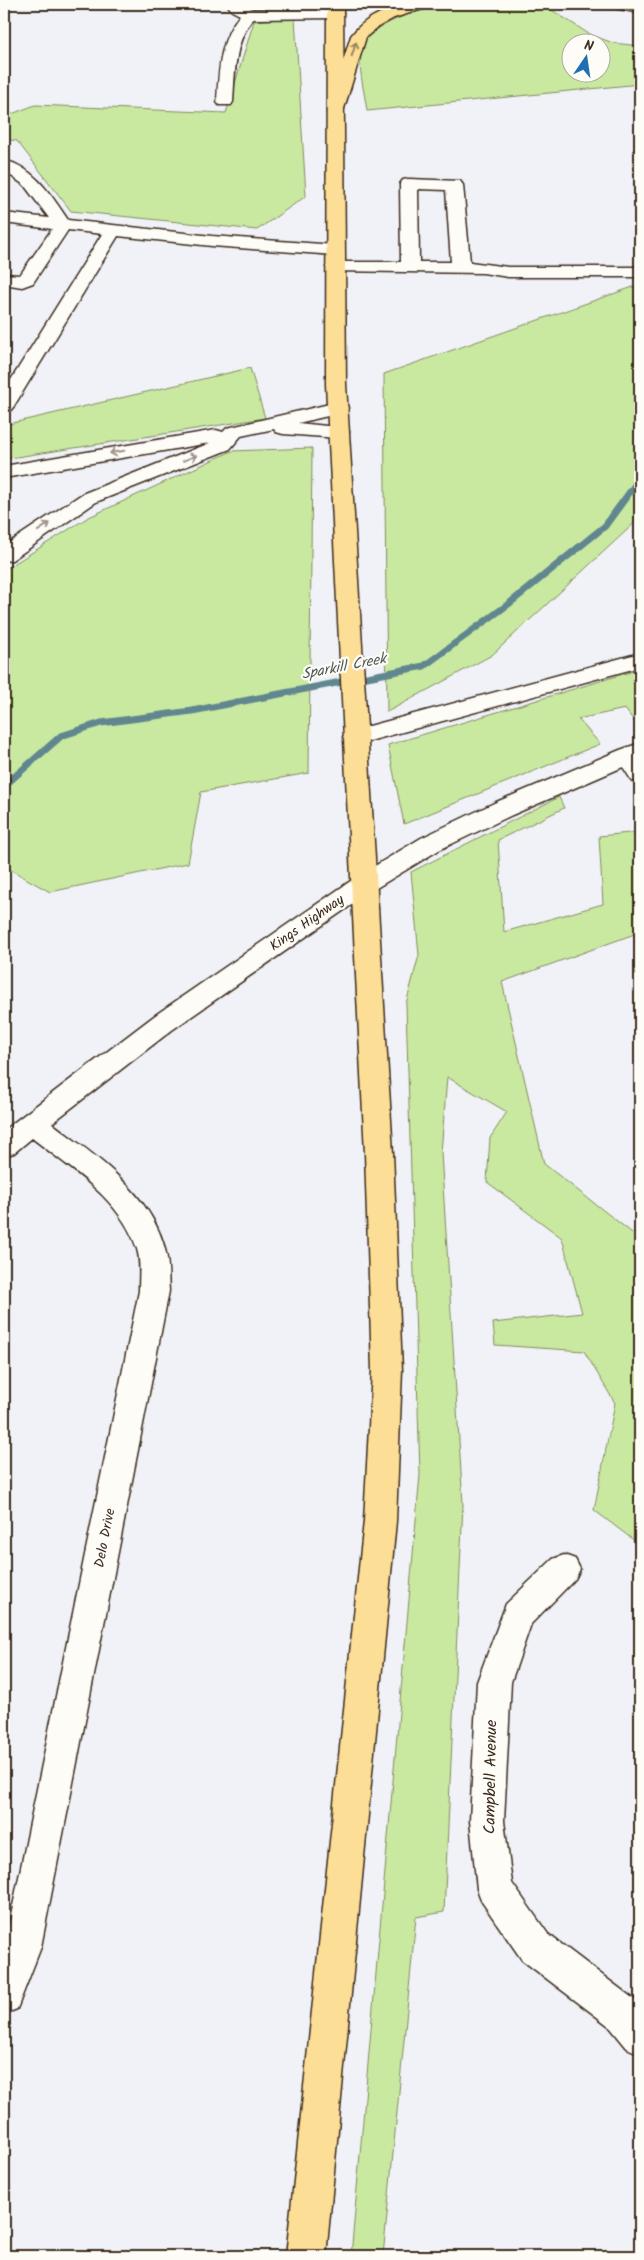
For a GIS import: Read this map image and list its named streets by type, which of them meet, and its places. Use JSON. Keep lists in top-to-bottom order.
{
  "streets": {
    "street": ["Kings Highway", "Delo Drive", "Campbell Avenue"]
  },
  "crossings": [
    ["Kings Highway", "Delo Drive"]
  ],
  "water": ["Sparkill Creek"],
  "north": "top"
}
